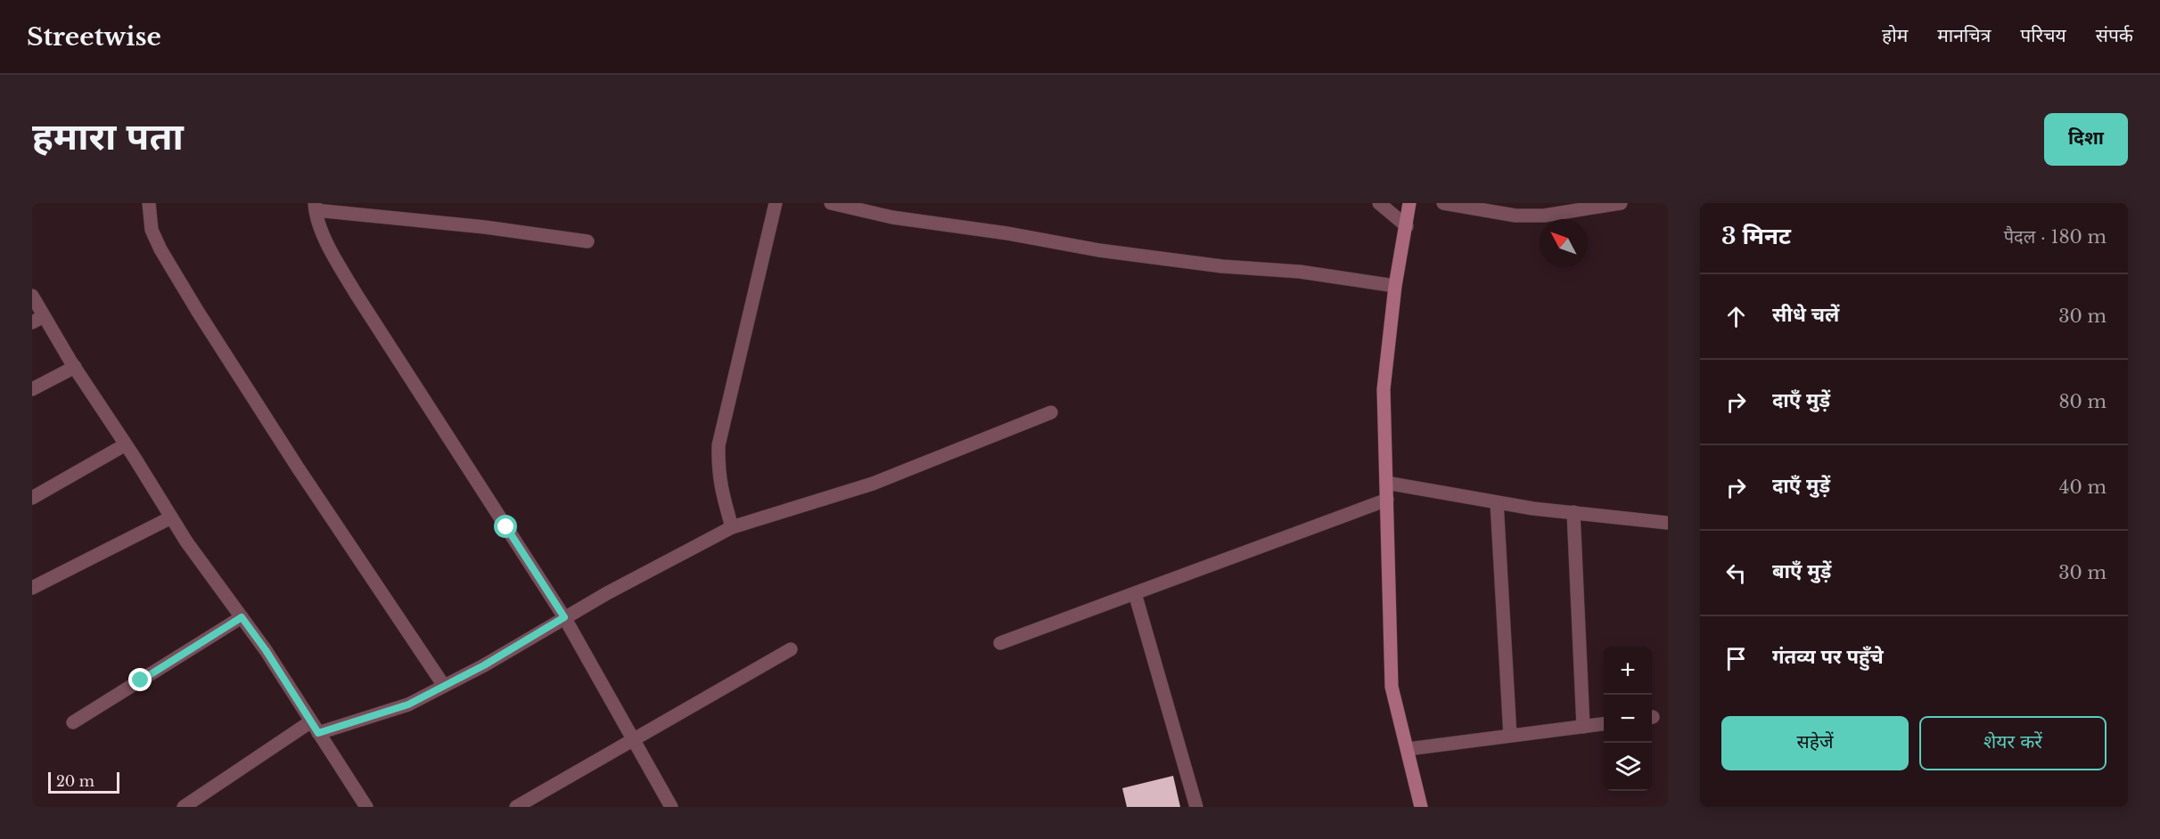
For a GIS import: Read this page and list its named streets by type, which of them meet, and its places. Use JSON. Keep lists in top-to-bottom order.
{
  "scale_bar": "20 m",
  "north": "top left",
  "page": {
    "header": "Streetwise",
    "nav": [
      "होम",
      "मानचित्र",
      "परिचय",
      "संपर्क"
    ],
    "title": "हमारा पता",
    "buttons": [
      "दिशा",
      ["सहेजें", "शेयर करें"]
    ],
    "heading": ["3 मिनट", "पैदल · 180 m"],
    "list": [
      ["सीधे चलें", "30 m"],
      ["दाएँ मुड़ें", "80 m"],
      ["दाएँ मुड़ें", "40 m"],
      ["बाएँ मुड़ें", "30 m"],
      "गंतव्य पर पहुँचे"
    ],
    "map_buttons": ["+", "−"],
    "scale": "20 m"
  }
}
